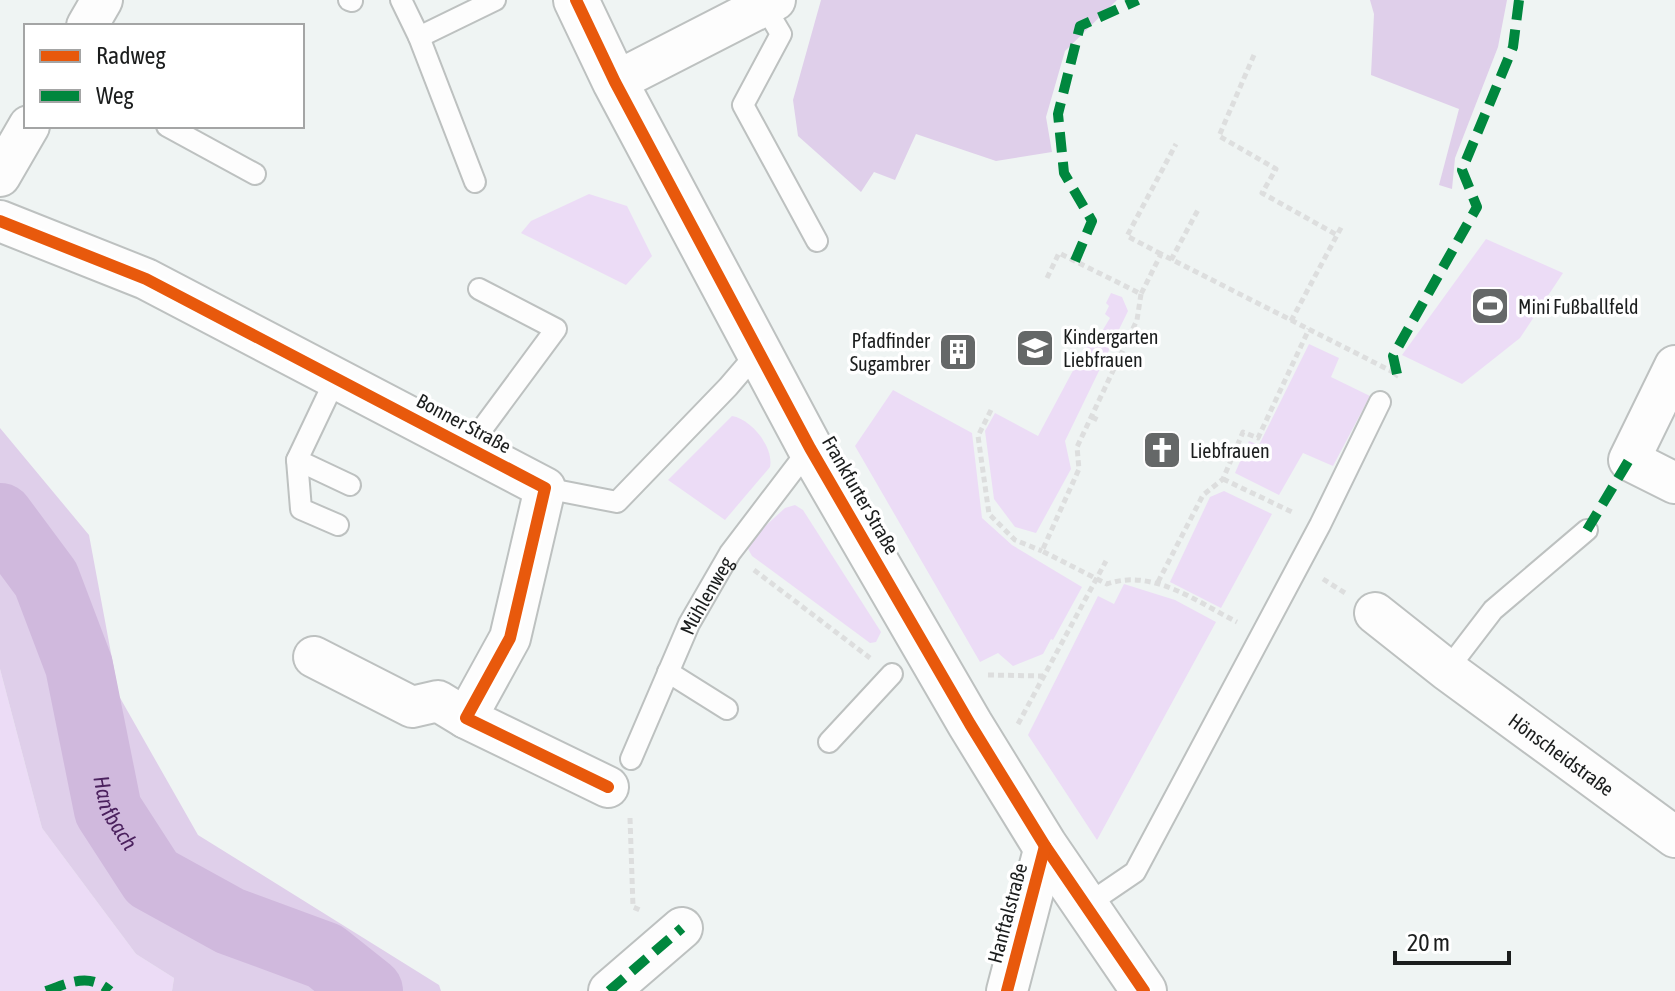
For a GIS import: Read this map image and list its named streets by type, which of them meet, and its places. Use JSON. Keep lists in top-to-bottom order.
{
  "streets": {
    "main road": ["Frankfurter Straße"],
    "street": ["Bonner Straße", "Hönscheidstraße", "Hanftalstraße"],
    "lane": ["Mühlenweg"]
  },
  "crossings": [
    ["Bonner Straße", "Frankfurter Straße"],
    ["Frankfurter Straße", "Mühlenweg"],
    ["Frankfurter Straße", "Hanftalstraße"]
  ],
  "water": ["Hanfbach"],
  "places": {
    "sports": ["Mini Fußballfeld"],
    "school or university": ["Kindergarten Liebfrauen"],
    "building": ["Pfadfinder Sugambrer"],
    "church": ["Liebfrauen"]
  },
  "legend": ["Radweg", "Weg"],
  "scale_bar": "20 m"
}
